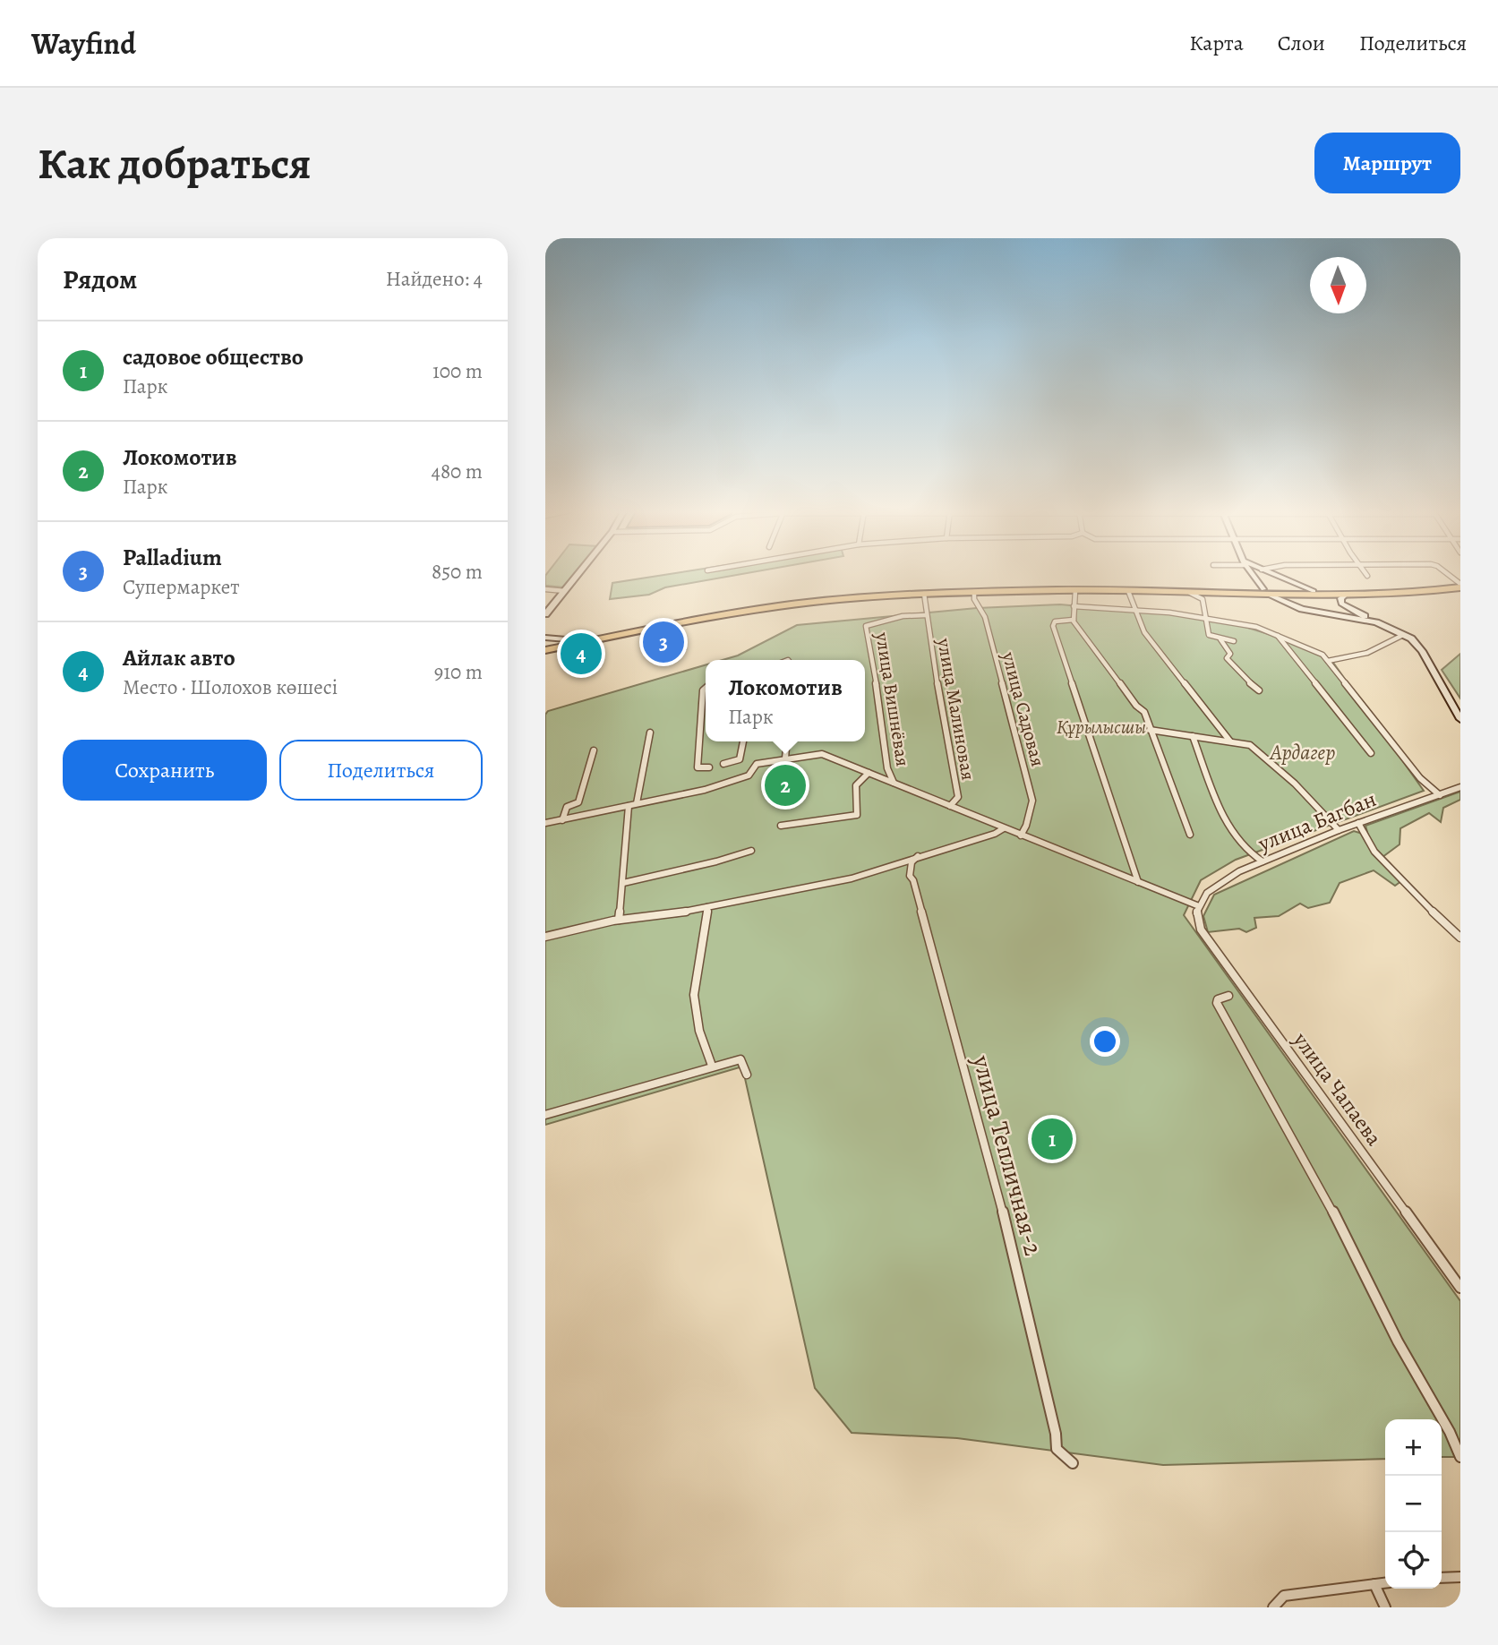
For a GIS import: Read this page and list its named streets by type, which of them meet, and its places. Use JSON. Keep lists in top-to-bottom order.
{
  "streets": {
    "street": [
      "улица Вишнёвая",
      "улица Малиновая",
      "улица Садовая",
      "улица Багбан",
      "улица Чапаева",
      "улица Тепличная-2"
    ]
  },
  "crossings": [
    ["улица Вишнёвая", "улица Малиновая"],
    ["улица Багбан", "улица Чапаева"]
  ],
  "parks": ["Құрылысшы", "Ардагер"],
  "north": "bottom",
  "page": {
    "header": "Wayfind",
    "nav": ["Карта", "Слои", "Поделиться"],
    "buttons": [
      "Маршрут",
      ["Сохранить", "Поделиться"]
    ],
    "title": "Как добраться",
    "heading": ["Рядом", "Найдено: 4"],
    "list": [
      {
        "mark": "1",
        "name": "садовое общество",
        "note": "Парк",
        "value": "100 m"
      },
      {
        "mark": "2",
        "name": "Локомотив",
        "note": "Парк",
        "value": "480 m"
      },
      {
        "mark": "3",
        "name": "Palladium",
        "note": "Супермаркет",
        "value": "850 m"
      },
      {
        "mark": "4",
        "name": "Айлак авто",
        "note": "Место · Шолохов көшесі",
        "value": "910 m"
      }
    ],
    "pins": [
      "3",
      "4",
      "2",
      "1"
    ],
    "popup": ["Локомотив", "Парк"],
    "map_buttons": ["+", "−"]
  }
}
